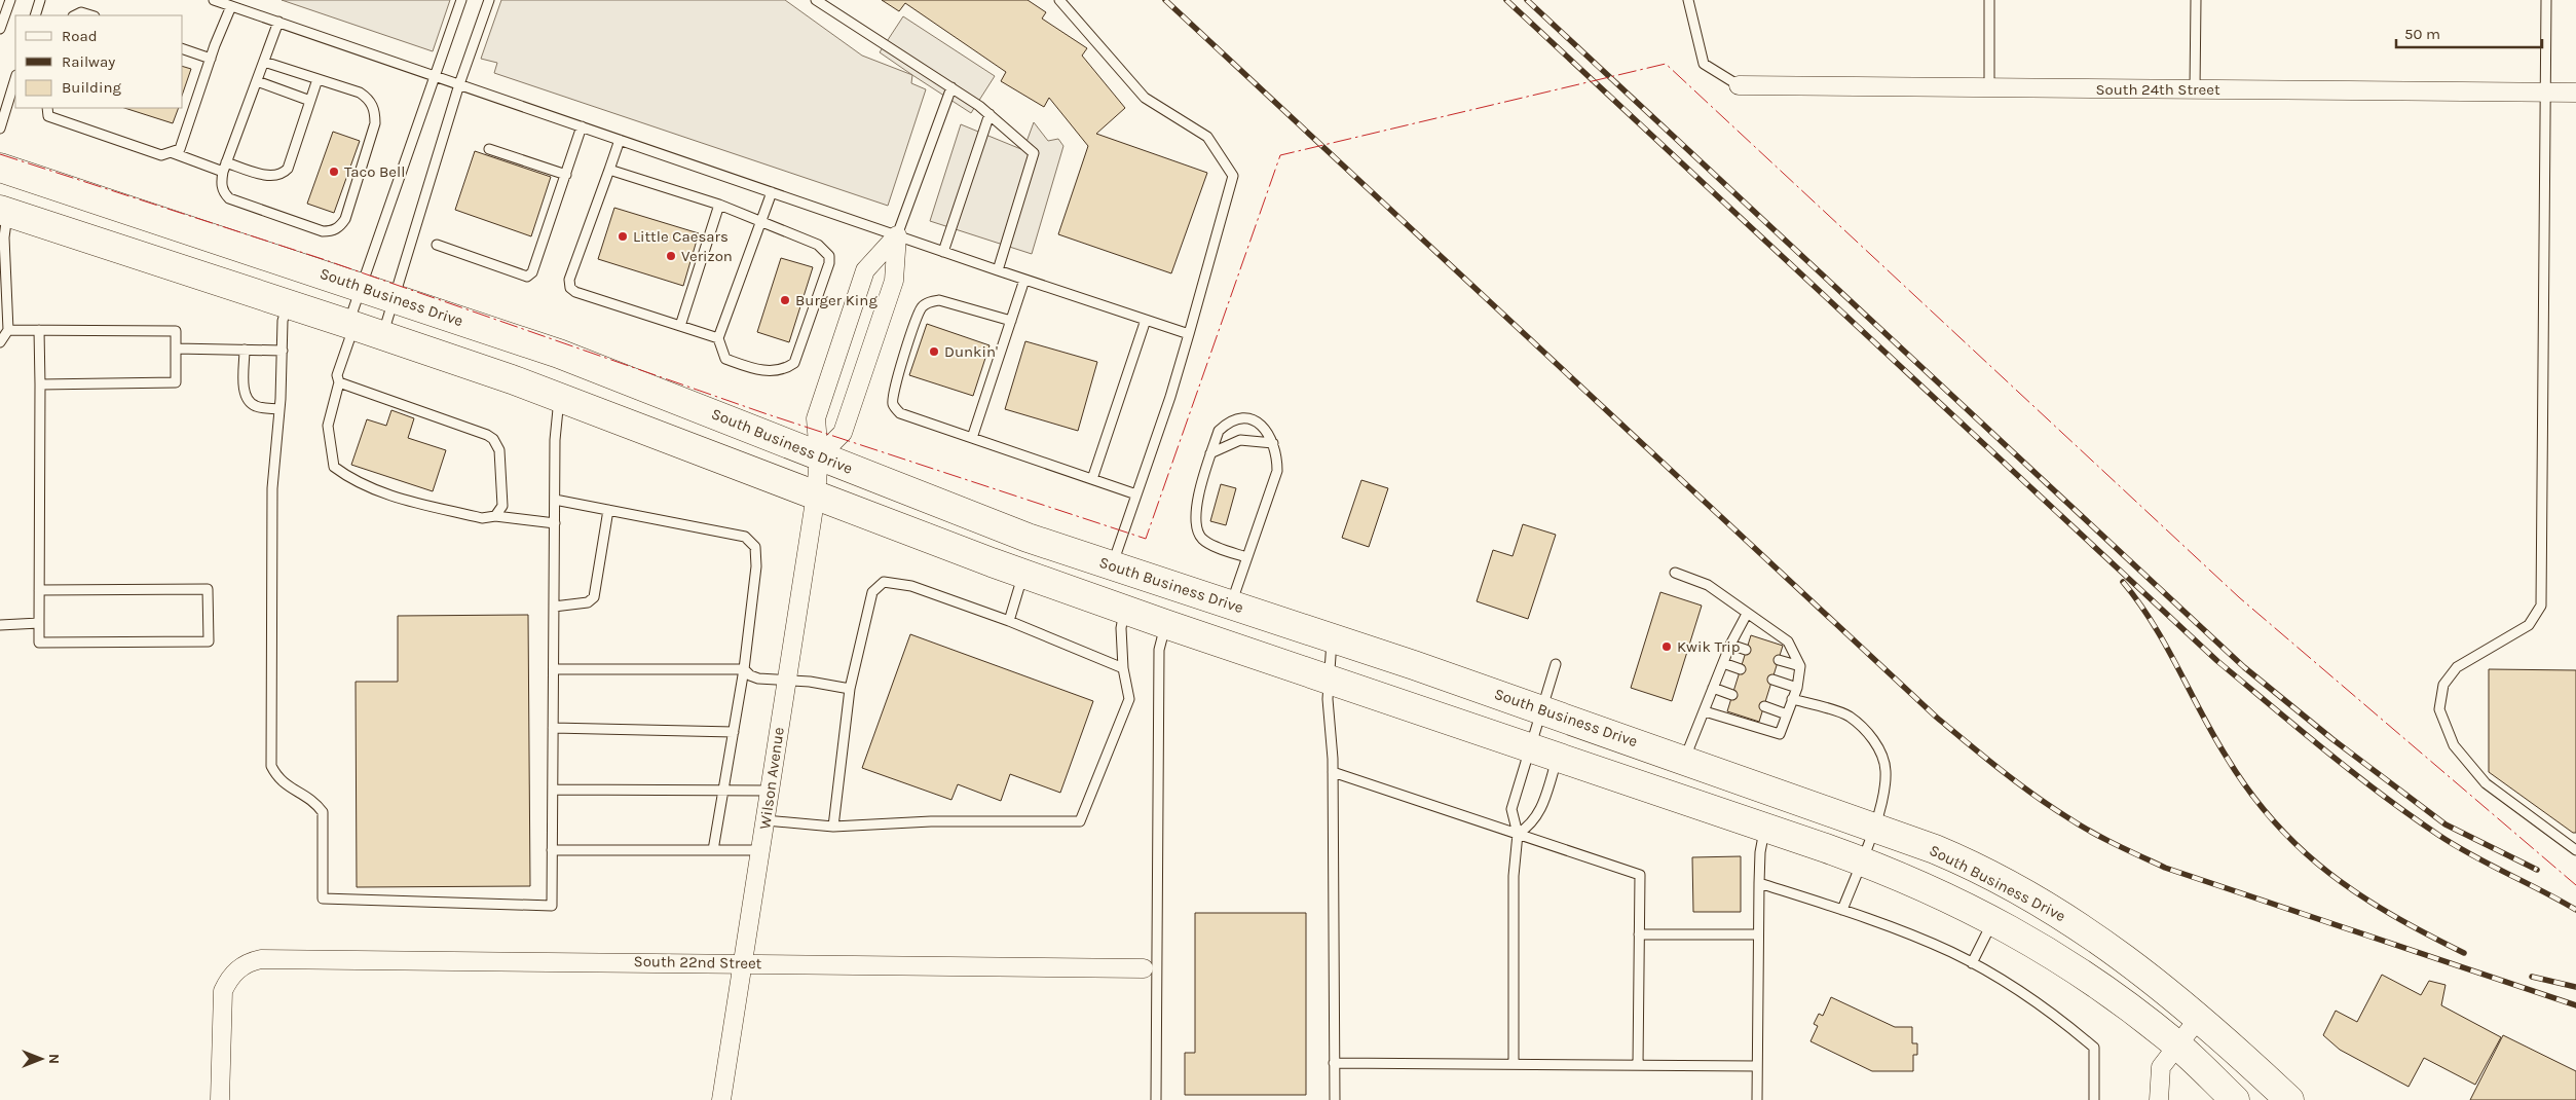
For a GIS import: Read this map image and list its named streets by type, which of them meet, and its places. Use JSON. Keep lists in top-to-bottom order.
{
  "streets": {
    "main road": ["South Business Drive"],
    "street": ["South 24th Street", "Wilson Avenue", "South 22nd Street"]
  },
  "crossings": [
    ["South Business Drive", "Wilson Avenue"],
    ["Wilson Avenue", "South 22nd Street"]
  ],
  "places": [
    "Taco Bell",
    "Little Caesars",
    "Verizon",
    "Burger King",
    "Dunkin'",
    "Kwik Trip"
  ],
  "legend": ["Road", "Railway", "Building"],
  "scale_bar": "50 m",
  "north": "right"
}
